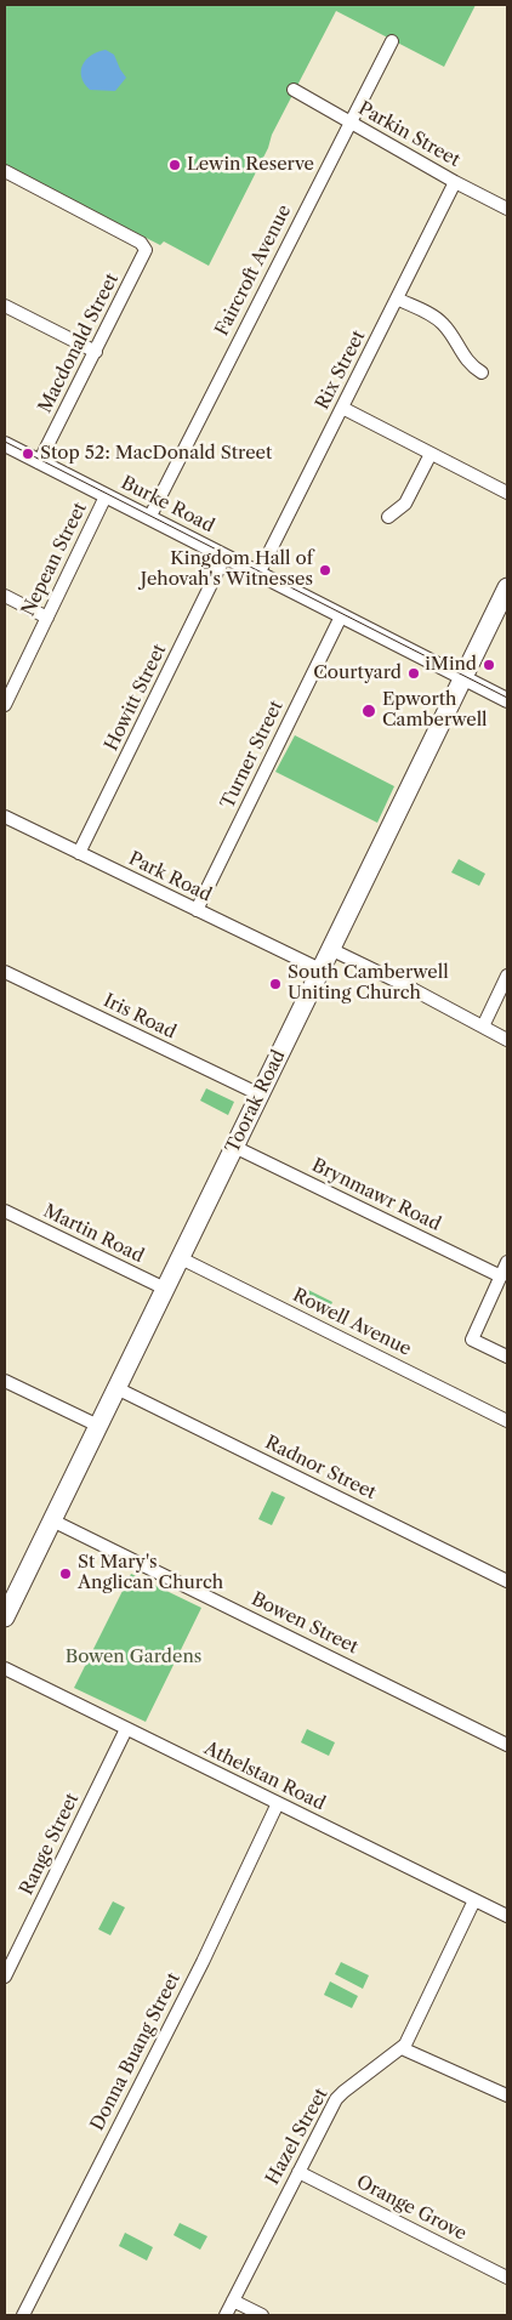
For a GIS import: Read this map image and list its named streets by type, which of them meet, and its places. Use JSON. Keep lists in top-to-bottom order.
{
  "streets": {
    "highway": ["Toorak Road"],
    "main road": ["Burke Road"],
    "street": [
      "Parkin Street",
      "Faircroft Avenue",
      "Macdonald Street",
      "Rix Street",
      "Nepean Street",
      "Howitt Street",
      "Turner Street",
      "Park Road",
      "Iris Road",
      "Brynmawr Road",
      "Martin Road",
      "Rowell Avenue",
      "Radnor Street",
      "Bowen Street",
      "Athelstan Road",
      "Range Street",
      "Donna Buang Street",
      "Hazel Street",
      "Orange Grove"
    ]
  },
  "crossings": [
    ["Parkin Street", "Faircroft Avenue"],
    ["Parkin Street", "Rix Street"],
    ["Faircroft Avenue", "Burke Road"],
    ["Macdonald Street", "Burke Road"],
    ["Rix Street", "Burke Road"],
    ["Burke Road", "Nepean Street"],
    ["Burke Road", "Howitt Street"],
    ["Burke Road", "Turner Street"],
    ["Burke Road", "Toorak Road"],
    ["Howitt Street", "Park Road"],
    ["Turner Street", "Park Road"],
    ["Park Road", "Toorak Road"],
    ["Iris Road", "Toorak Road"],
    ["Toorak Road", "Brynmawr Road"],
    ["Toorak Road", "Martin Road"],
    ["Toorak Road", "Rowell Avenue"],
    ["Toorak Road", "Radnor Street"],
    ["Toorak Road", "Bowen Street"],
    ["Athelstan Road", "Range Street"],
    ["Athelstan Road", "Donna Buang Street"],
    ["Athelstan Road", "Hazel Street"],
    ["Hazel Street", "Orange Grove"]
  ],
  "parks": ["Bowen Gardens"],
  "places": [
    "Lewin Reserve",
    "Stop 52: MacDonald Street",
    "Kingdom Hall of Jehovah's Witnesses",
    "iMind",
    "Courtyard",
    "Epworth Camberwell",
    "South Camberwell Uniting Church",
    "St Mary's Anglican Church"
  ]
}
